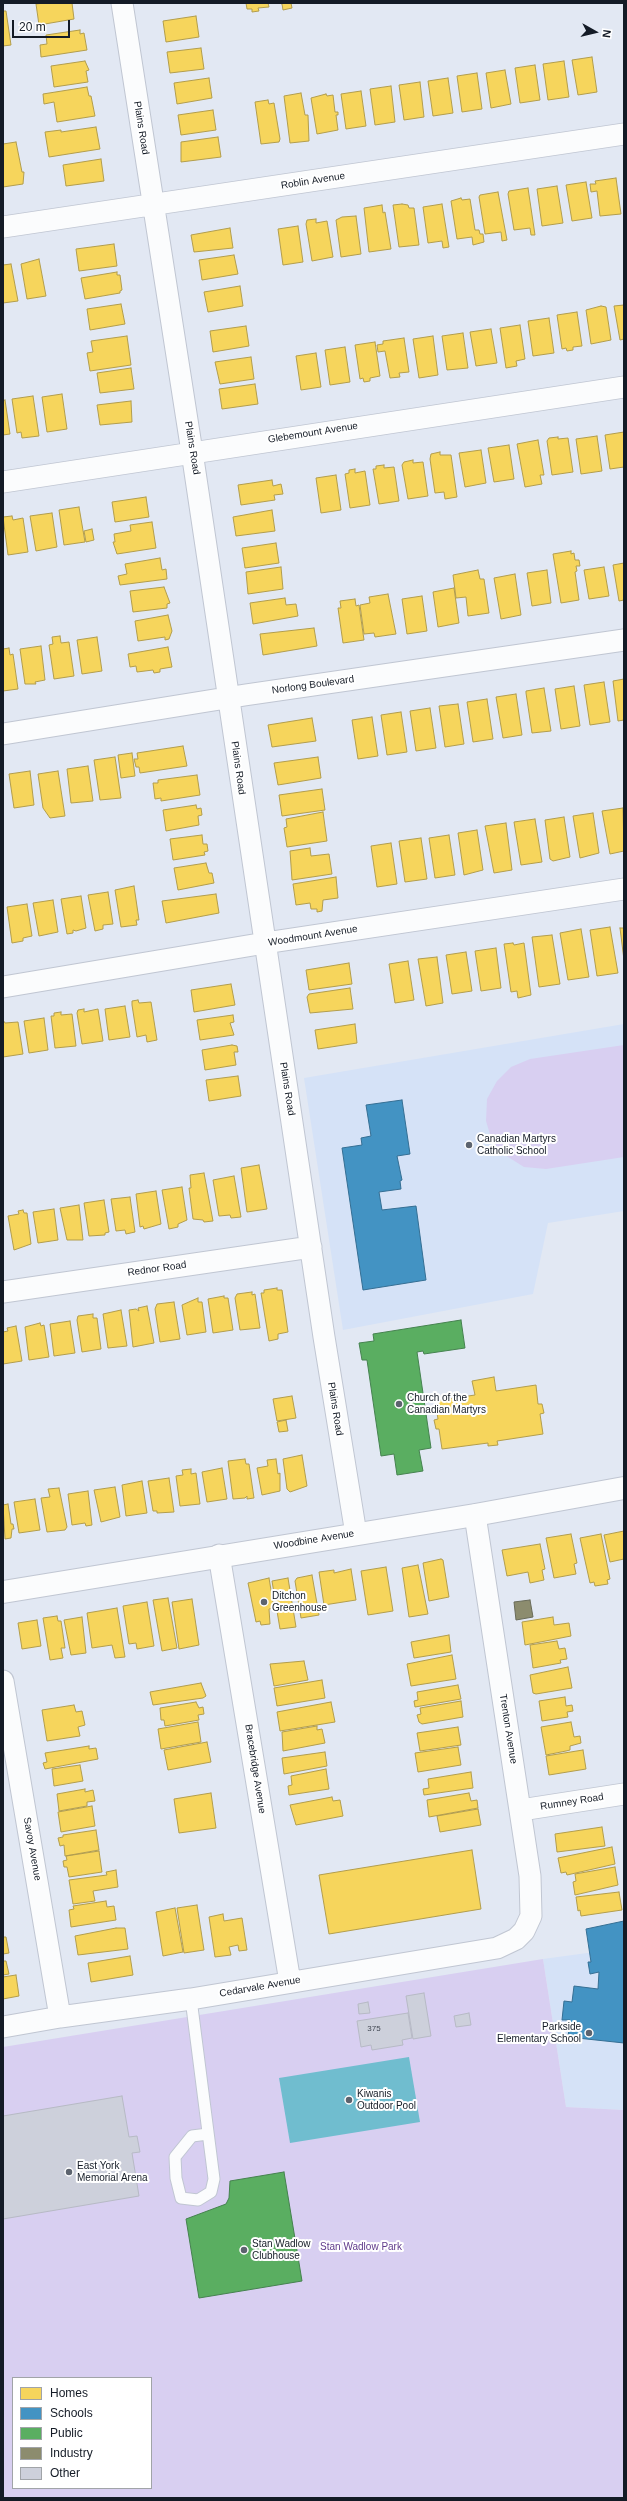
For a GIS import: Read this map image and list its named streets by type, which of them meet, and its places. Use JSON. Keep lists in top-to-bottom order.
{
  "streets": {
    "main road": ["Woodbine Avenue"],
    "street": [
      "Plains Road",
      "Roblin Avenue",
      "Glebemount Avenue",
      "Norlong Boulevard",
      "Woodmount Avenue",
      "Rednor Road",
      "Trenton Avenue",
      "Bracebridge Avenue",
      "Rumney Road",
      "Savoy Avenue",
      "Cedarvale Avenue"
    ]
  },
  "crossings": [
    ["Plains Road", "Roblin Avenue"],
    ["Plains Road", "Glebemount Avenue"],
    ["Plains Road", "Norlong Boulevard"],
    ["Plains Road", "Woodmount Avenue"],
    ["Plains Road", "Rednor Road"],
    ["Plains Road", "Woodbine Avenue"],
    ["Woodbine Avenue", "Trenton Avenue"],
    ["Woodbine Avenue", "Bracebridge Avenue"],
    ["Trenton Avenue", "Rumney Road"],
    ["Trenton Avenue", "Cedarvale Avenue"],
    ["Bracebridge Avenue", "Cedarvale Avenue"],
    ["Savoy Avenue", "Cedarvale Avenue"]
  ],
  "parks": ["Stan Wadlow Park"],
  "places": [
    "Canadian Martyrs Catholic School",
    "Church of the Canadian Martyrs",
    "Ditchon Greenhouse",
    "Parkside Elementary School",
    "Kiwanis Outdoor Pool",
    "East York Memorial Arena",
    "Stan Wadlow Clubhouse"
  ],
  "house_numbers": ["375"],
  "legend": [
    "Homes",
    "Schools",
    "Public",
    "Industry",
    "Other"
  ],
  "scale_bar": "20 m",
  "north": "right"
}
